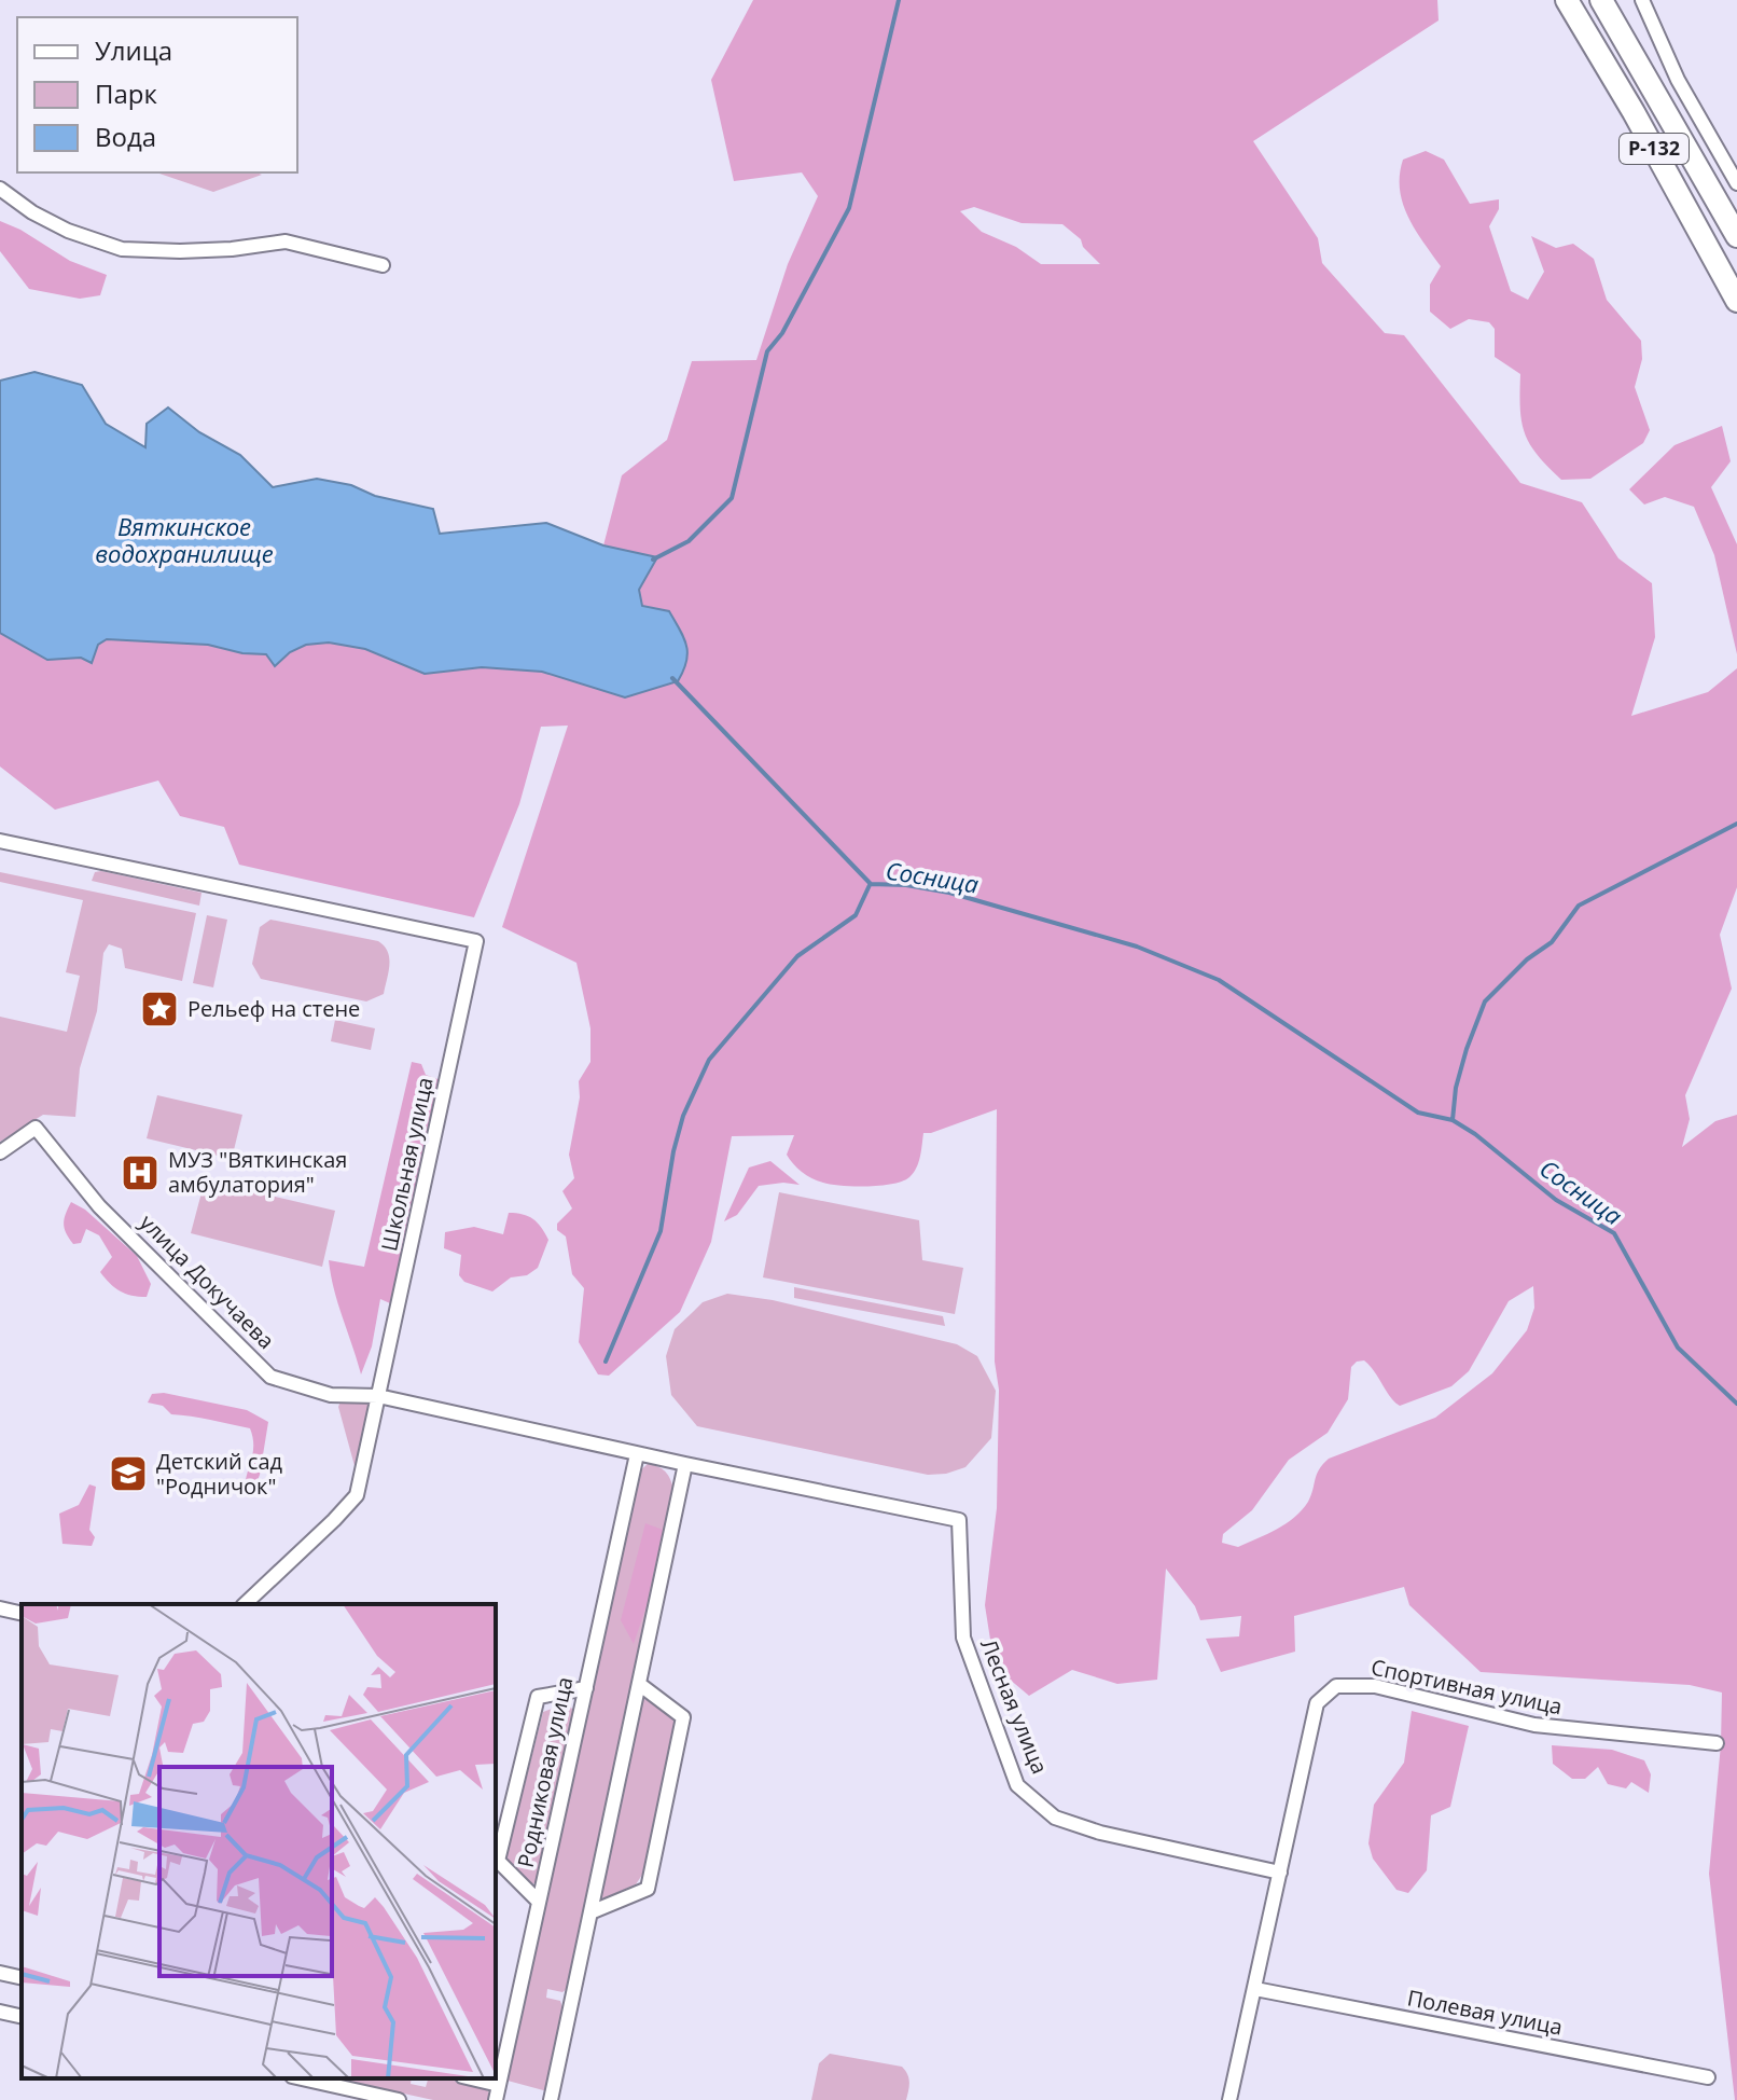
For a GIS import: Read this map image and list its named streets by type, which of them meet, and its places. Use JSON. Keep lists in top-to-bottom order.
{
  "streets": {
    "main road": ["Р-132"],
    "street": [
      "Школьная улица",
      "улица Докучаева",
      "Спортивная улица",
      "Лесная улица",
      "Родниковая улица",
      "Полевая улица"
    ]
  },
  "crossings": [
    ["Школьная улица", "улица Докучаева"],
    ["Школьная улица", "Лесная улица"],
    ["улица Докучаева", "Лесная улица"],
    ["Спортивная улица", "Лесная улица"],
    ["Лесная улица", "Родниковая улица"]
  ],
  "water": ["Вяткинское водохранилище", "Сосница"],
  "places": {
    "place": ["Рельеф на стене"],
    "hospital": ["МУЗ \"Вяткинская амбулатория\""],
    "school or university": ["Детский сад \"Родничок\""]
  },
  "legend": ["Улица", "Парк", "Вода"]
}
